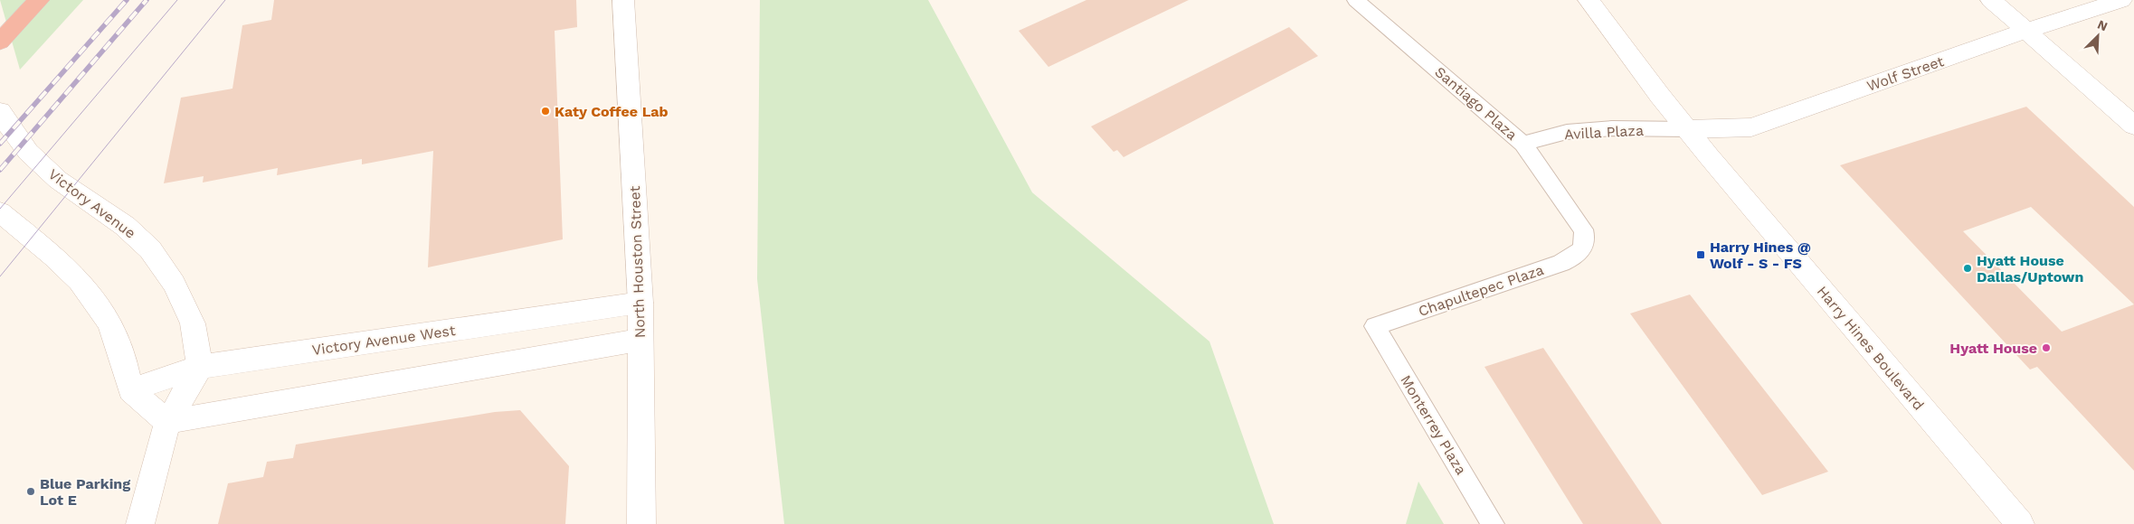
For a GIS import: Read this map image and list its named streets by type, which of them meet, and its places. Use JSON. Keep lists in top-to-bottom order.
{
  "streets": {
    "main road": [
      "Wolf Street",
      "Victory Avenue",
      "North Houston Street",
      "Victory Avenue West",
      "Harry Hines Boulevard"
    ],
    "lane": [
      "Santiago Plaza",
      "Avilla Plaza",
      "Chapultepec Plaza",
      "Monterrey Plaza"
    ]
  },
  "crossings": [
    ["Wolf Street", "Avilla Plaza"],
    ["Wolf Street", "Harry Hines Boulevard"],
    ["Santiago Plaza", "Avilla Plaza"],
    ["Santiago Plaza", "Chapultepec Plaza"],
    ["Avilla Plaza", "Harry Hines Boulevard"],
    ["Victory Avenue", "Victory Avenue West"],
    ["North Houston Street", "Victory Avenue West"],
    ["Chapultepec Plaza", "Monterrey Plaza"]
  ],
  "places": {
    "other": [
      "Katy Coffee Lab",
      "Hyatt House Dallas/Uptown",
      "Hyatt House",
      "Blue Parking Lot E"
    ],
    "transit": ["Harry Hines @ Wolf - S - FS"]
  },
  "north": "top right"
}
